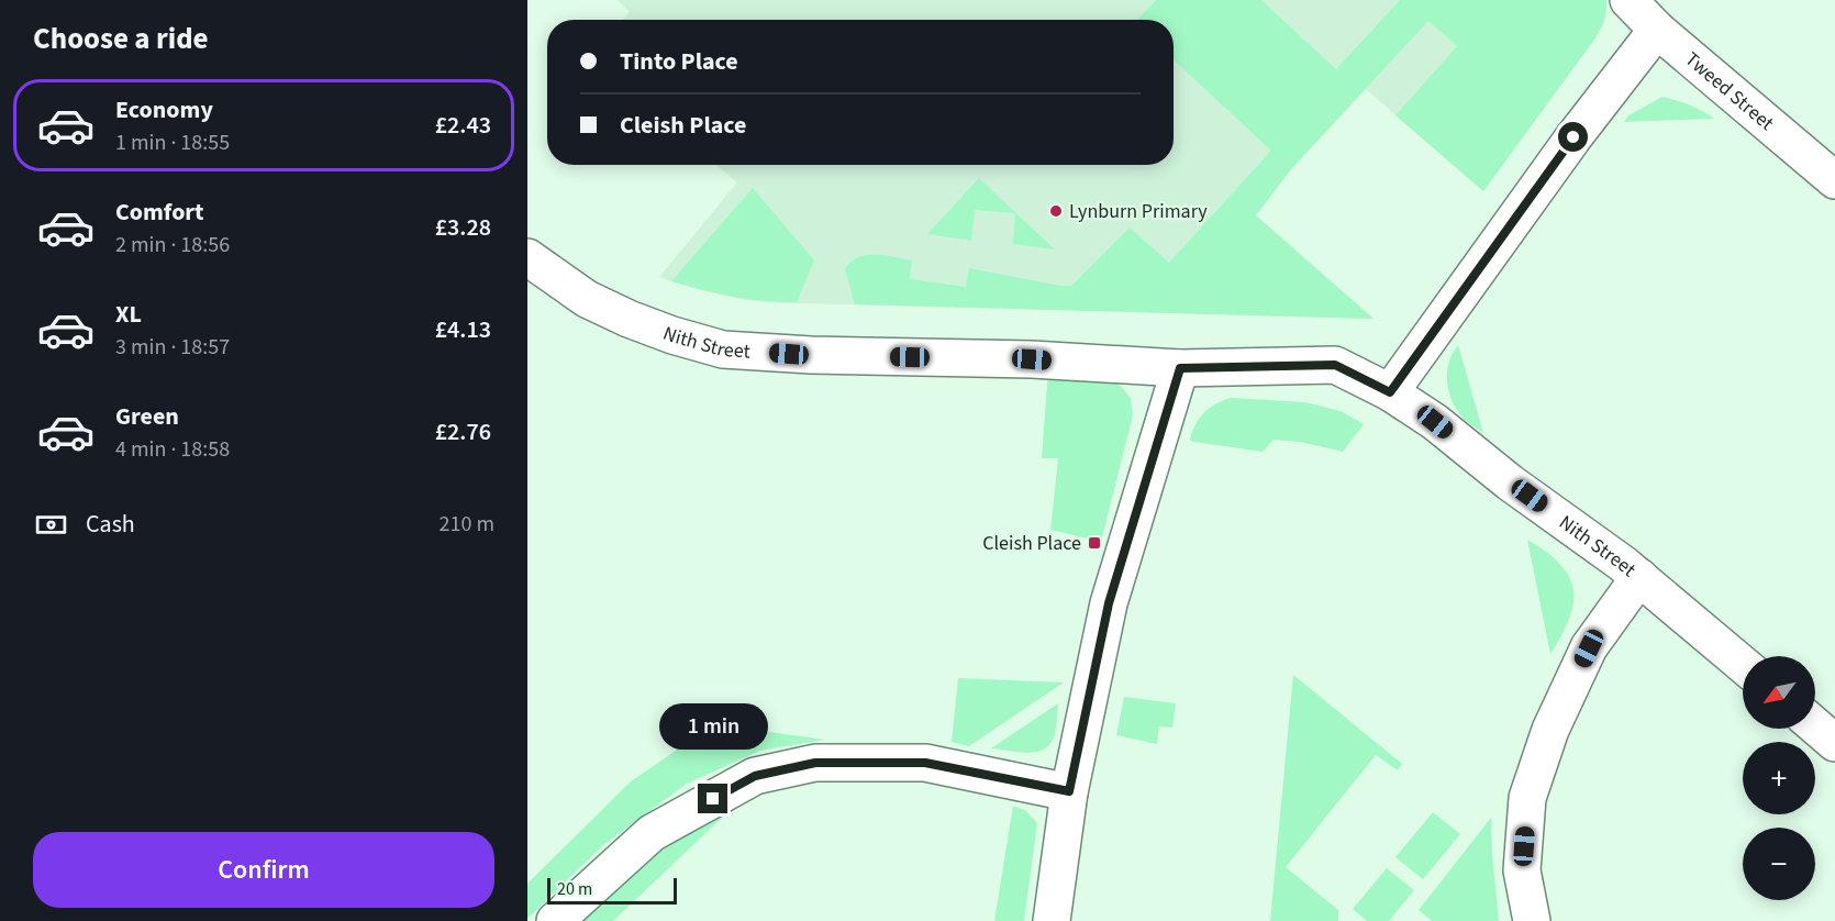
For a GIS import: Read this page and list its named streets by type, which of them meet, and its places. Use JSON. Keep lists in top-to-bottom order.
{
  "streets": {
    "street": ["Tweed Street", "Nith Street"]
  },
  "places": {
    "other": ["Lynburn Primary"],
    "transit": ["Cleish Place"]
  },
  "scale_bar": "20 m",
  "north": "bottom left",
  "page": {
    "heading": "Choose a ride",
    "banner": ["Tinto Place", "Cleish Place"],
    "list": [
      {
        "name": "Economy",
        "note": "1 min · 18:55",
        "value": "£2.43"
      },
      {
        "name": "Comfort",
        "note": "2 min · 18:56",
        "value": "£3.28"
      },
      {
        "name": "XL",
        "note": "3 min · 18:57",
        "value": "£4.13"
      },
      {
        "name": "Green",
        "note": "4 min · 18:58",
        "value": "£2.76"
      }
    ],
    "pay": ["Cash", "210 m"],
    "map_buttons": ["+", "−"],
    "bubble": "1 min",
    "buttons": "Confirm",
    "scale": "20 m"
  }
}
